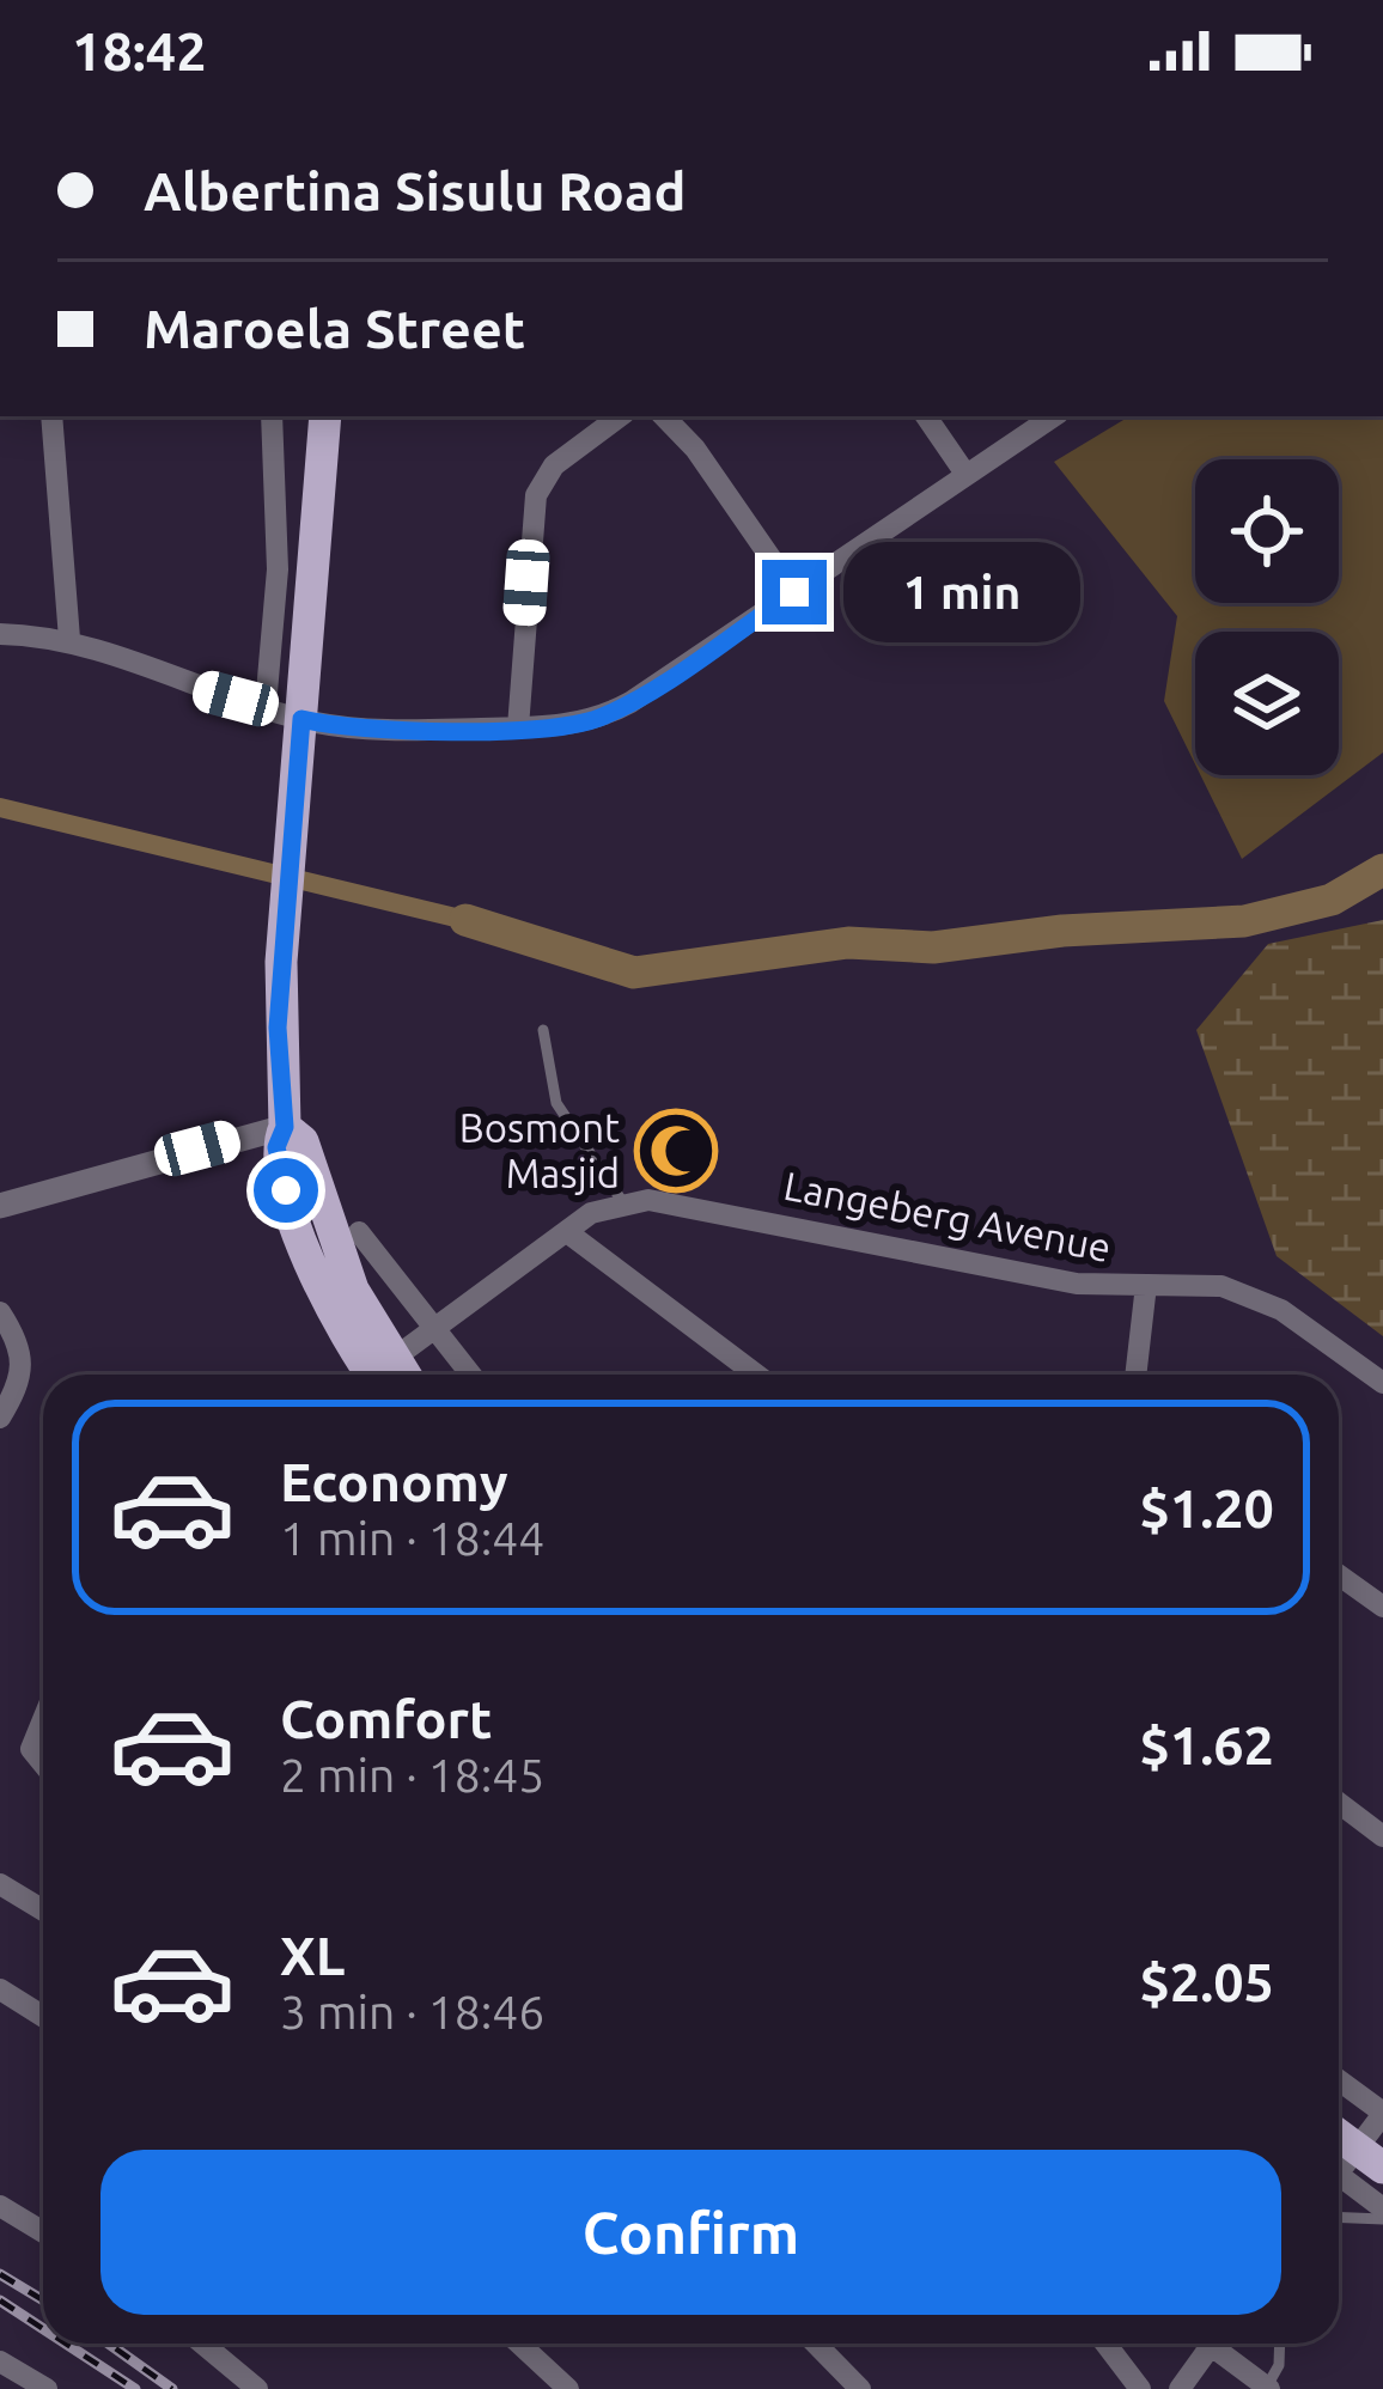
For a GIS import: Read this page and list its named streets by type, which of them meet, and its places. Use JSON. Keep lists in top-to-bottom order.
{
  "streets": {
    "street": ["Langeberg Avenue"]
  },
  "places": {
    "mosque": ["Bosmont Masjid"]
  },
  "page": {
    "status": "18:42",
    "banner": ["Albertina Sisulu Road", "Maroela Street"],
    "bubble": "1 min",
    "list": [
      {
        "name": "Economy",
        "note": "1 min · 18:44",
        "value": "$1.20"
      },
      {
        "name": "Comfort",
        "note": "2 min · 18:45",
        "value": "$1.62"
      },
      {
        "name": "XL",
        "note": "3 min · 18:46",
        "value": "$2.05"
      }
    ],
    "buttons": "Confirm"
  }
}
